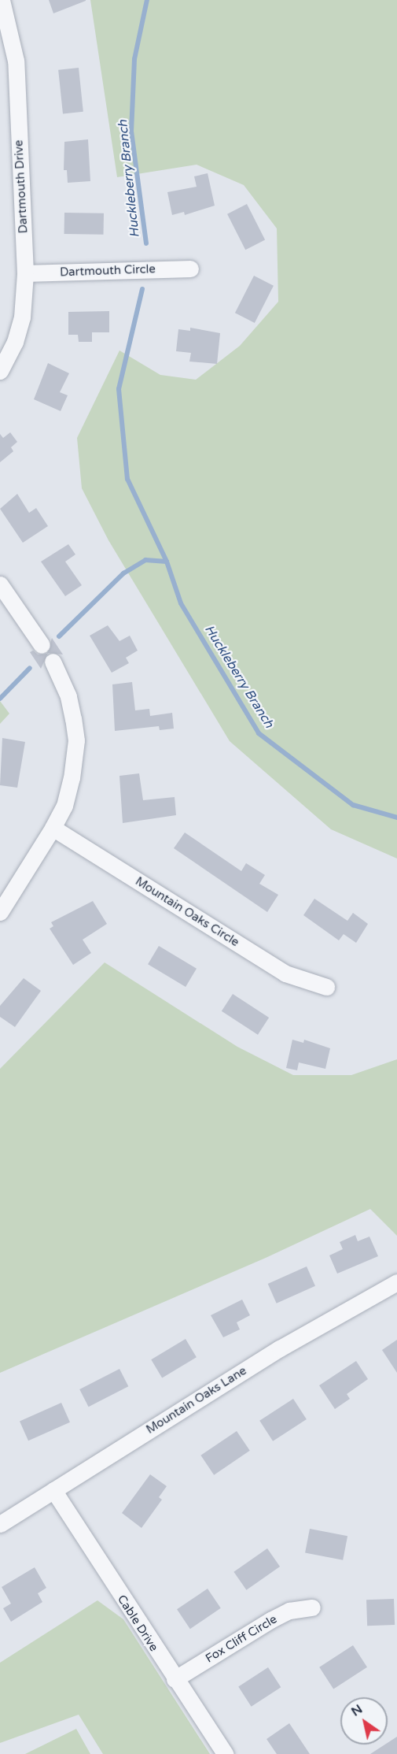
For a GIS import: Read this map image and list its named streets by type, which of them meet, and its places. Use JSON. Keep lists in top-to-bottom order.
{
  "streets": {
    "street": [
      "Dartmouth Drive",
      "Dartmouth Circle",
      "Mountain Oaks Circle",
      "Mountain Oaks Lane",
      "Cable Drive",
      "Fox Cliff Circle"
    ]
  },
  "crossings": [
    ["Dartmouth Drive", "Dartmouth Circle"],
    ["Mountain Oaks Lane", "Cable Drive"],
    ["Cable Drive", "Fox Cliff Circle"]
  ],
  "water": ["Huckleberry Branch"],
  "north": "top left"
}
